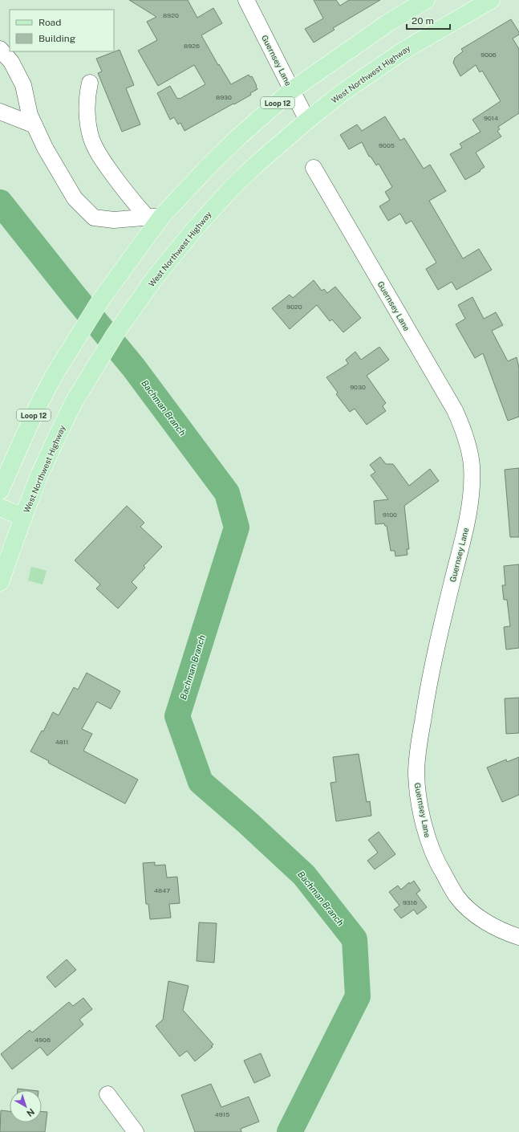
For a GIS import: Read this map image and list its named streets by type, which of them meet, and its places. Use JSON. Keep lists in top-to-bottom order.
{
  "streets": {
    "main road": ["West Northwest Highway", "Loop 12"],
    "street": ["Guernsey Lane"]
  },
  "crossings": [
    ["Guernsey Lane", "West Northwest Highway"],
    ["Guernsey Lane", "Loop 12"]
  ],
  "water": ["Bachman Branch"],
  "house_numbers": [
    "8920",
    "8926",
    "9006",
    "8930",
    "9014",
    "9005",
    "9020",
    "9030",
    "9100",
    "4811",
    "4847",
    "9316",
    "4906",
    "4915"
  ],
  "legend": ["Road", "Building"],
  "scale_bar": "20 m",
  "north": "bottom right"
}
